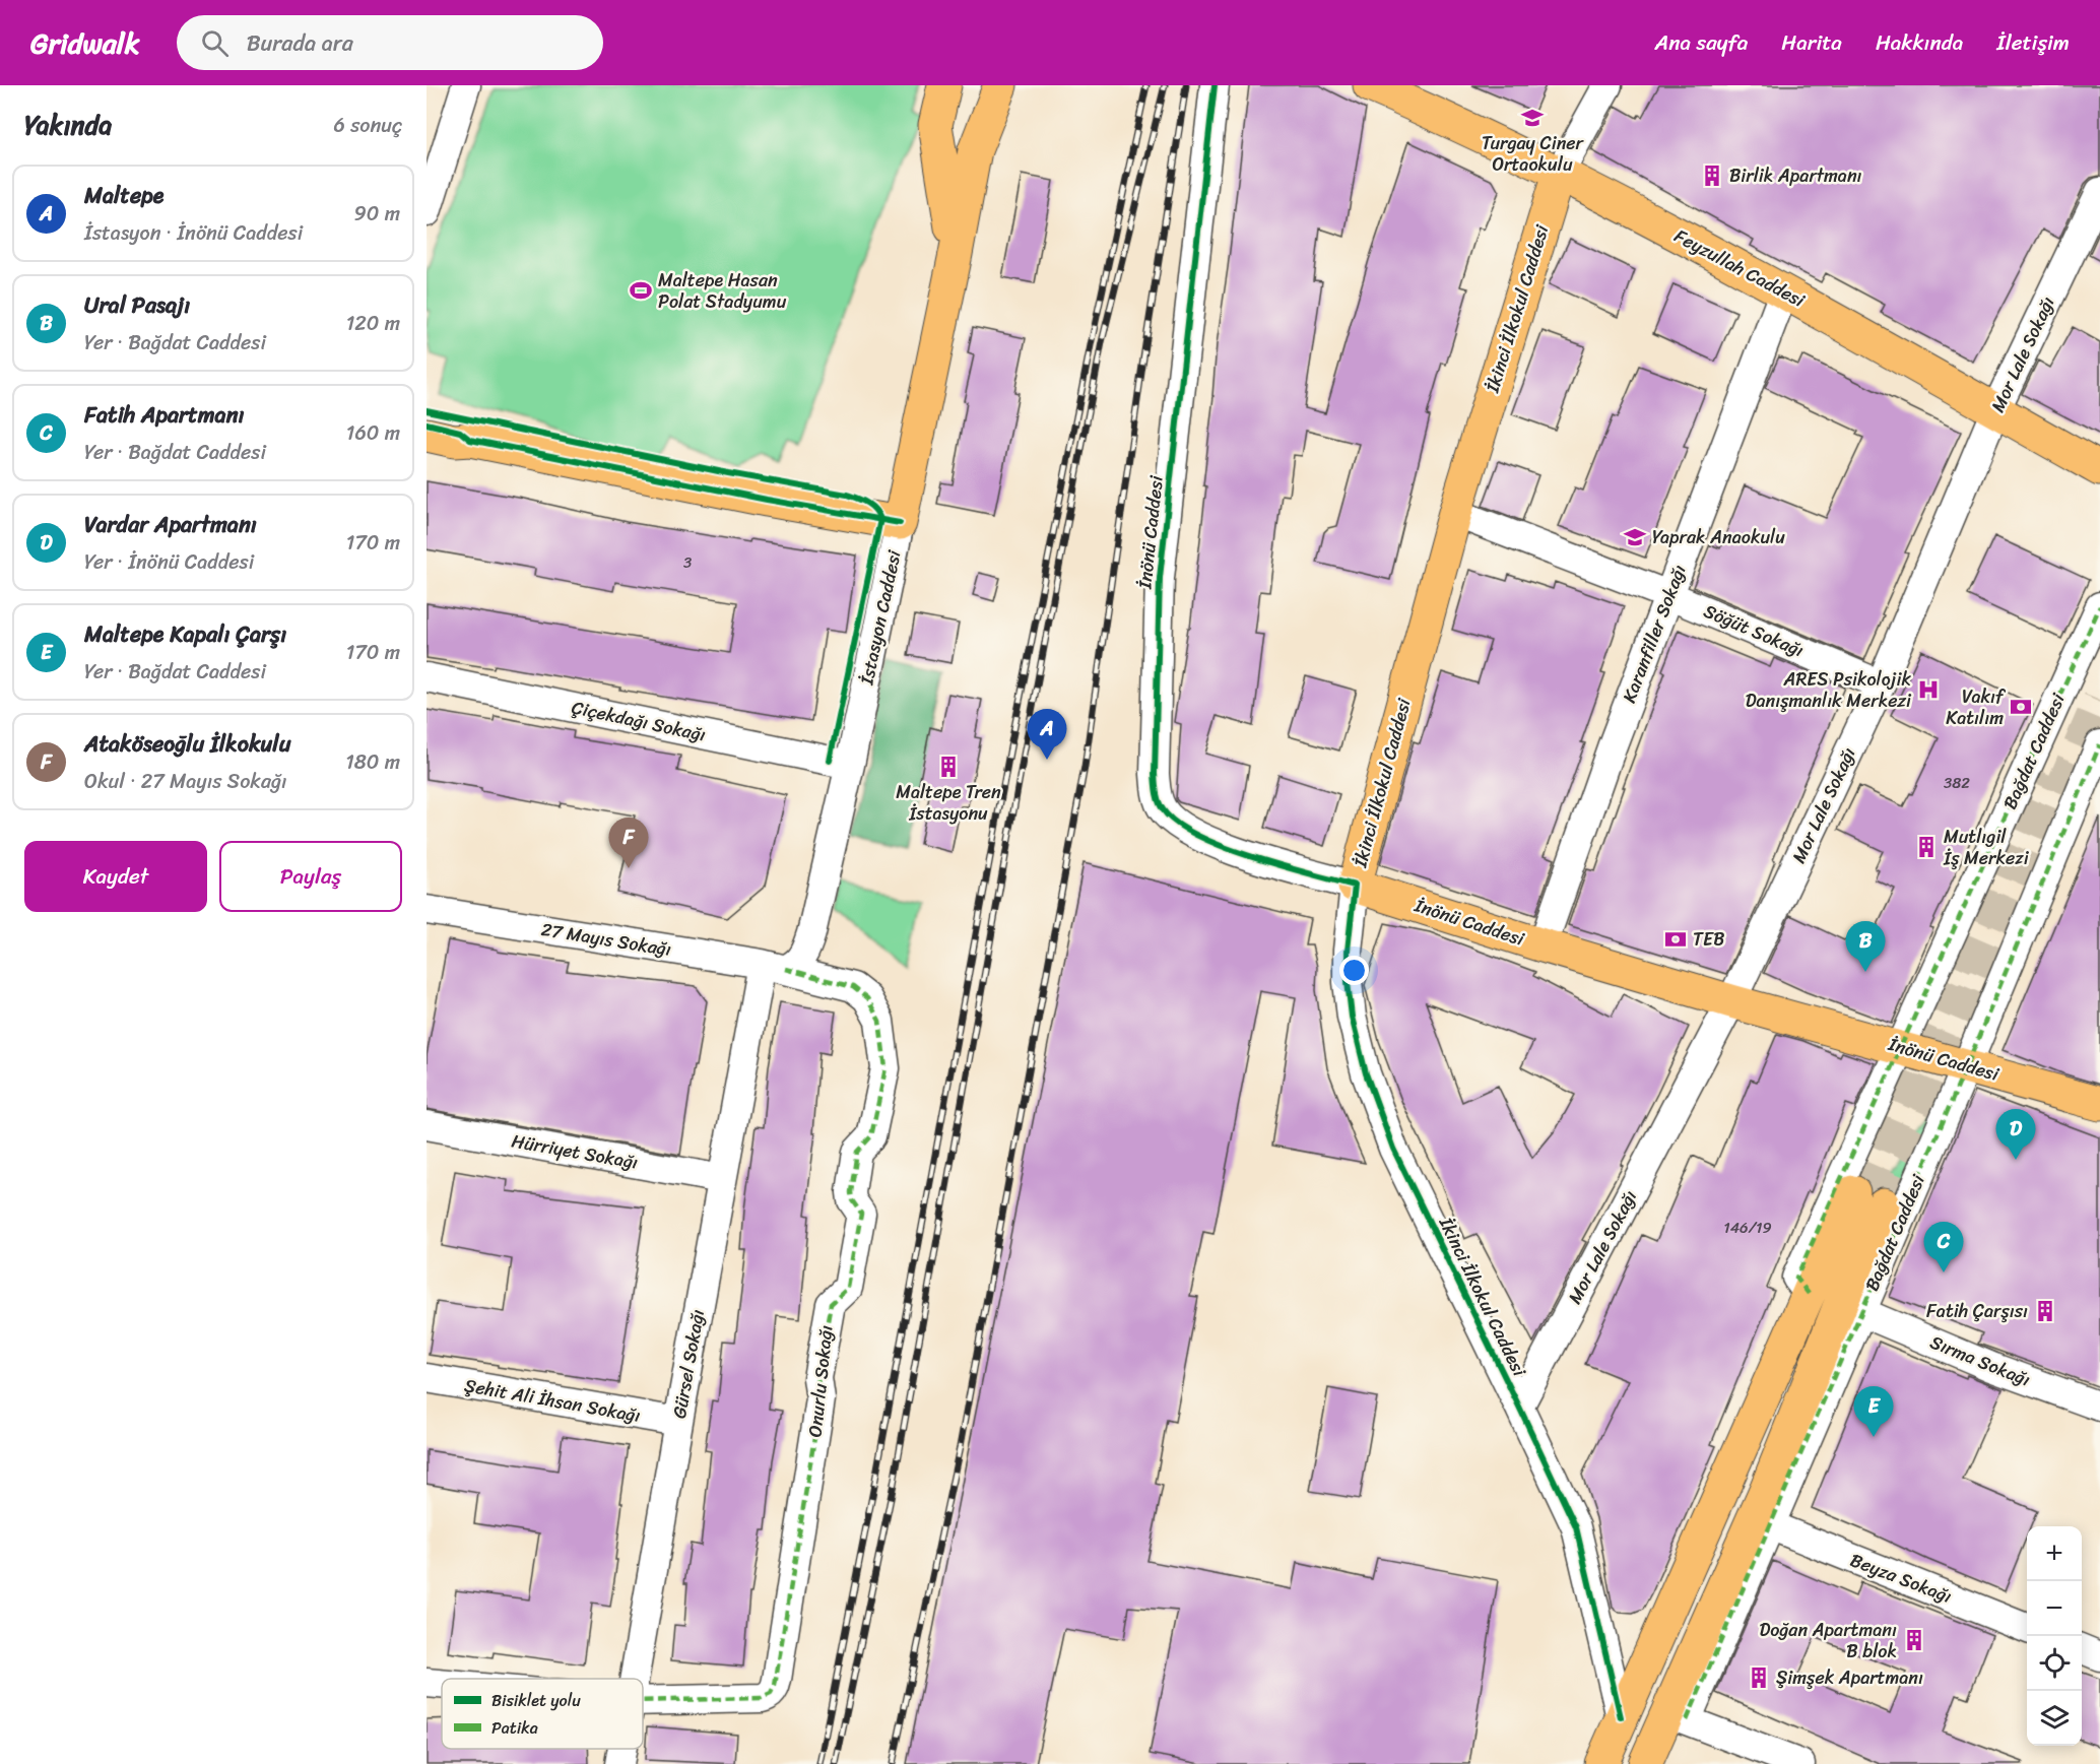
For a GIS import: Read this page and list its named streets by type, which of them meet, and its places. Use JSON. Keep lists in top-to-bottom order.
{
  "streets": {
    "main road": [
      "Feyzullah Caddesi",
      "İkinci İlkokul Caddesi",
      "İnönü Caddesi",
      "İstasyon Caddesi",
      "Bağdat Caddesi"
    ],
    "street": [
      "Mor Lale Sokağı",
      "Söğüt Sokağı",
      "Karanfiller Sokağı",
      "Çiçekdağı Sokağı",
      "27 Mayıs Sokağı",
      "Hürriyet Sokağı",
      "Sırma Sokağı",
      "Gürsel Sokağı",
      "Onurlu Sokağı",
      "Şehit Ali İhsan Sokağı",
      "Beyza Sokağı"
    ]
  },
  "crossings": [
    ["Feyzullah Caddesi", "İkinci İlkokul Caddesi"],
    ["Feyzullah Caddesi", "Mor Lale Sokağı"],
    ["Feyzullah Caddesi", "Karanfiller Sokağı"],
    ["İkinci İlkokul Caddesi", "Mor Lale Sokağı"],
    ["İkinci İlkokul Caddesi", "İnönü Caddesi"],
    ["İkinci İlkokul Caddesi", "Söğüt Sokağı"],
    ["Mor Lale Sokağı", "İnönü Caddesi"],
    ["Mor Lale Sokağı", "Söğüt Sokağı"],
    ["İnönü Caddesi", "Karanfiller Sokağı"],
    ["İnönü Caddesi", "Bağdat Caddesi"],
    ["İstasyon Caddesi", "Çiçekdağı Sokağı"],
    ["İstasyon Caddesi", "27 Mayıs Sokağı"],
    ["İstasyon Caddesi", "Gürsel Sokağı"],
    ["İstasyon Caddesi", "Onurlu Sokağı"],
    ["Söğüt Sokağı", "Karanfiller Sokağı"],
    ["Bağdat Caddesi", "Sırma Sokağı"],
    ["Bağdat Caddesi", "Beyza Sokağı"],
    ["27 Mayıs Sokağı", "Gürsel Sokağı"],
    ["27 Mayıs Sokağı", "Onurlu Sokağı"],
    ["Hürriyet Sokağı", "Gürsel Sokağı"],
    ["Gürsel Sokağı", "Onurlu Sokağı"],
    ["Gürsel Sokağı", "Şehit Ali İhsan Sokağı"]
  ],
  "places": {
    "school or university": ["Turgay Ciner Ortaokulu", "Yaprak Anaokulu"],
    "building": [
      "Birlik Apartmanı",
      "Maltepe Tren İstasyonu",
      "Mutlıgil İş Merkezi",
      "Fatih Çarşısı",
      "Doğan Apartmanı B blok",
      "Şimşek Apartmanı"
    ],
    "sports": ["Maltepe Hasan Polat Stadyumu"],
    "hospital": ["ARES Psikolojik Danışmanlık Merkezi"],
    "bank": ["Vakıf Katılım", "TEB"]
  },
  "house_numbers": ["3", "382", "146/19"],
  "legend": ["Bisiklet yolu", "Patika"],
  "page": {
    "header": "Gridwalk",
    "search": "Burada ara",
    "nav": [
      "Ana sayfa",
      "Harita",
      "Hakkında",
      "İletişim"
    ],
    "heading": ["Yakında", "6 sonuç"],
    "list": [
      {
        "mark": "A",
        "name": "Maltepe",
        "note": "İstasyon · İnönü Caddesi",
        "value": "90 m"
      },
      {
        "mark": "B",
        "name": "Ural Pasajı",
        "note": "Yer · Bağdat Caddesi",
        "value": "120 m"
      },
      {
        "mark": "C",
        "name": "Fatih Apartmanı",
        "note": "Yer · Bağdat Caddesi",
        "value": "160 m"
      },
      {
        "mark": "D",
        "name": "Vardar Apartmanı",
        "note": "Yer · İnönü Caddesi",
        "value": "170 m"
      },
      {
        "mark": "E",
        "name": "Maltepe Kapalı Çarşı",
        "note": "Yer · Bağdat Caddesi",
        "value": "170 m"
      },
      {
        "mark": "F",
        "name": "Ataköseoğlu İlkokulu",
        "note": "Okul · 27 Mayıs Sokağı",
        "value": "180 m"
      }
    ],
    "pins": [
      "A",
      "F",
      "B",
      "D",
      "C",
      "E"
    ],
    "buttons": ["Kaydet", "Paylaş"],
    "map_buttons": ["+", "−"]
  }
}
